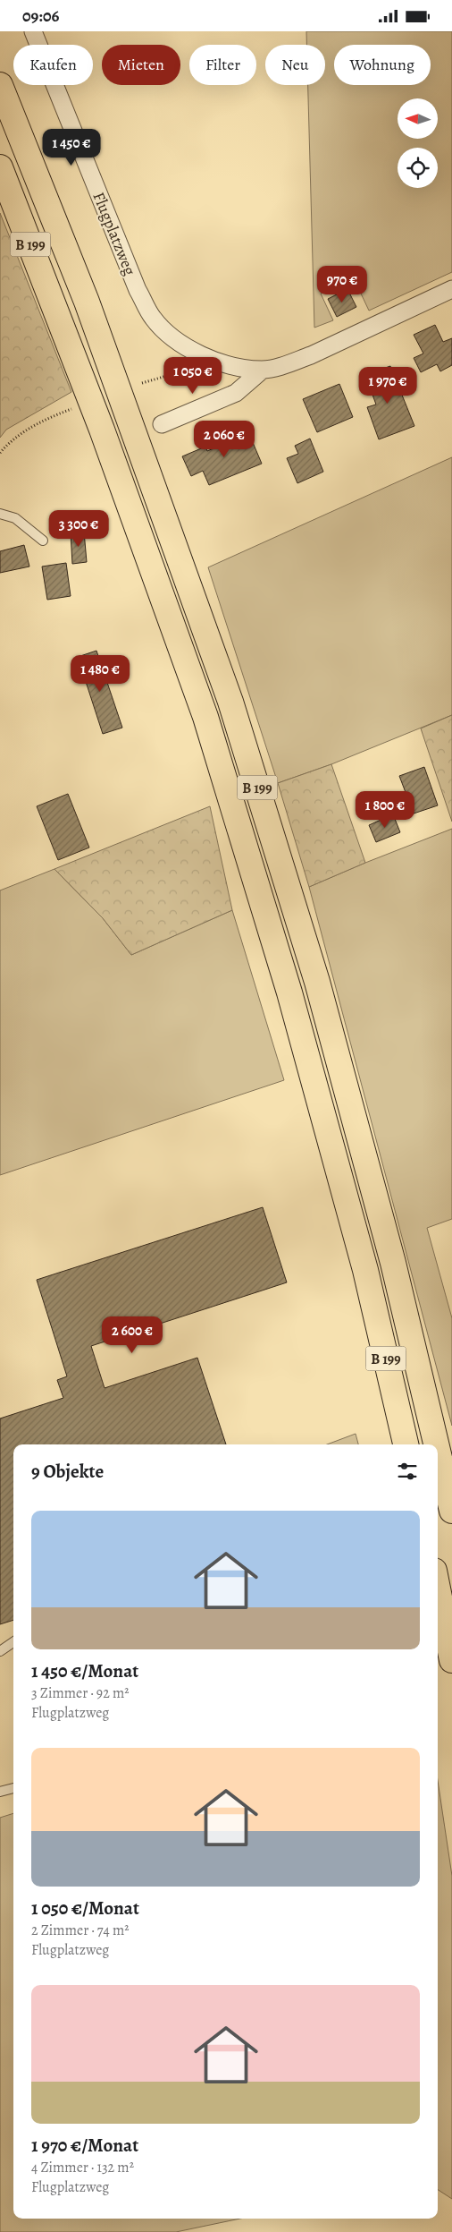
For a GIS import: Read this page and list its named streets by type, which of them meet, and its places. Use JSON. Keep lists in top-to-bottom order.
{
  "streets": {
    "highway": ["B 199"],
    "street": ["Flugplatzweg"]
  },
  "north": "left",
  "page": {
    "status": "09:06",
    "chip": [
      "Kaufen",
      "Mieten",
      "Filter",
      "Neu",
      "Wohnung"
    ],
    "price": [
      "1 450 €",
      "970 €",
      "1 050 €",
      "1 970 €",
      "2 060 €",
      "3 300 €",
      "1 480 €",
      "1 800 €",
      "2 600 €"
    ],
    "heading": "9 Objekte",
    "list": [
      {
        "name": "1 450 €/Monat",
        "note": "3 Zimmer · 92 m² · Flugplatzweg"
      },
      {
        "name": "1 050 €/Monat",
        "note": "2 Zimmer · 74 m² · Flugplatzweg"
      },
      {
        "name": "1 970 €/Monat",
        "note": "4 Zimmer · 132 m² · Flugplatzweg"
      }
    ]
  }
}
